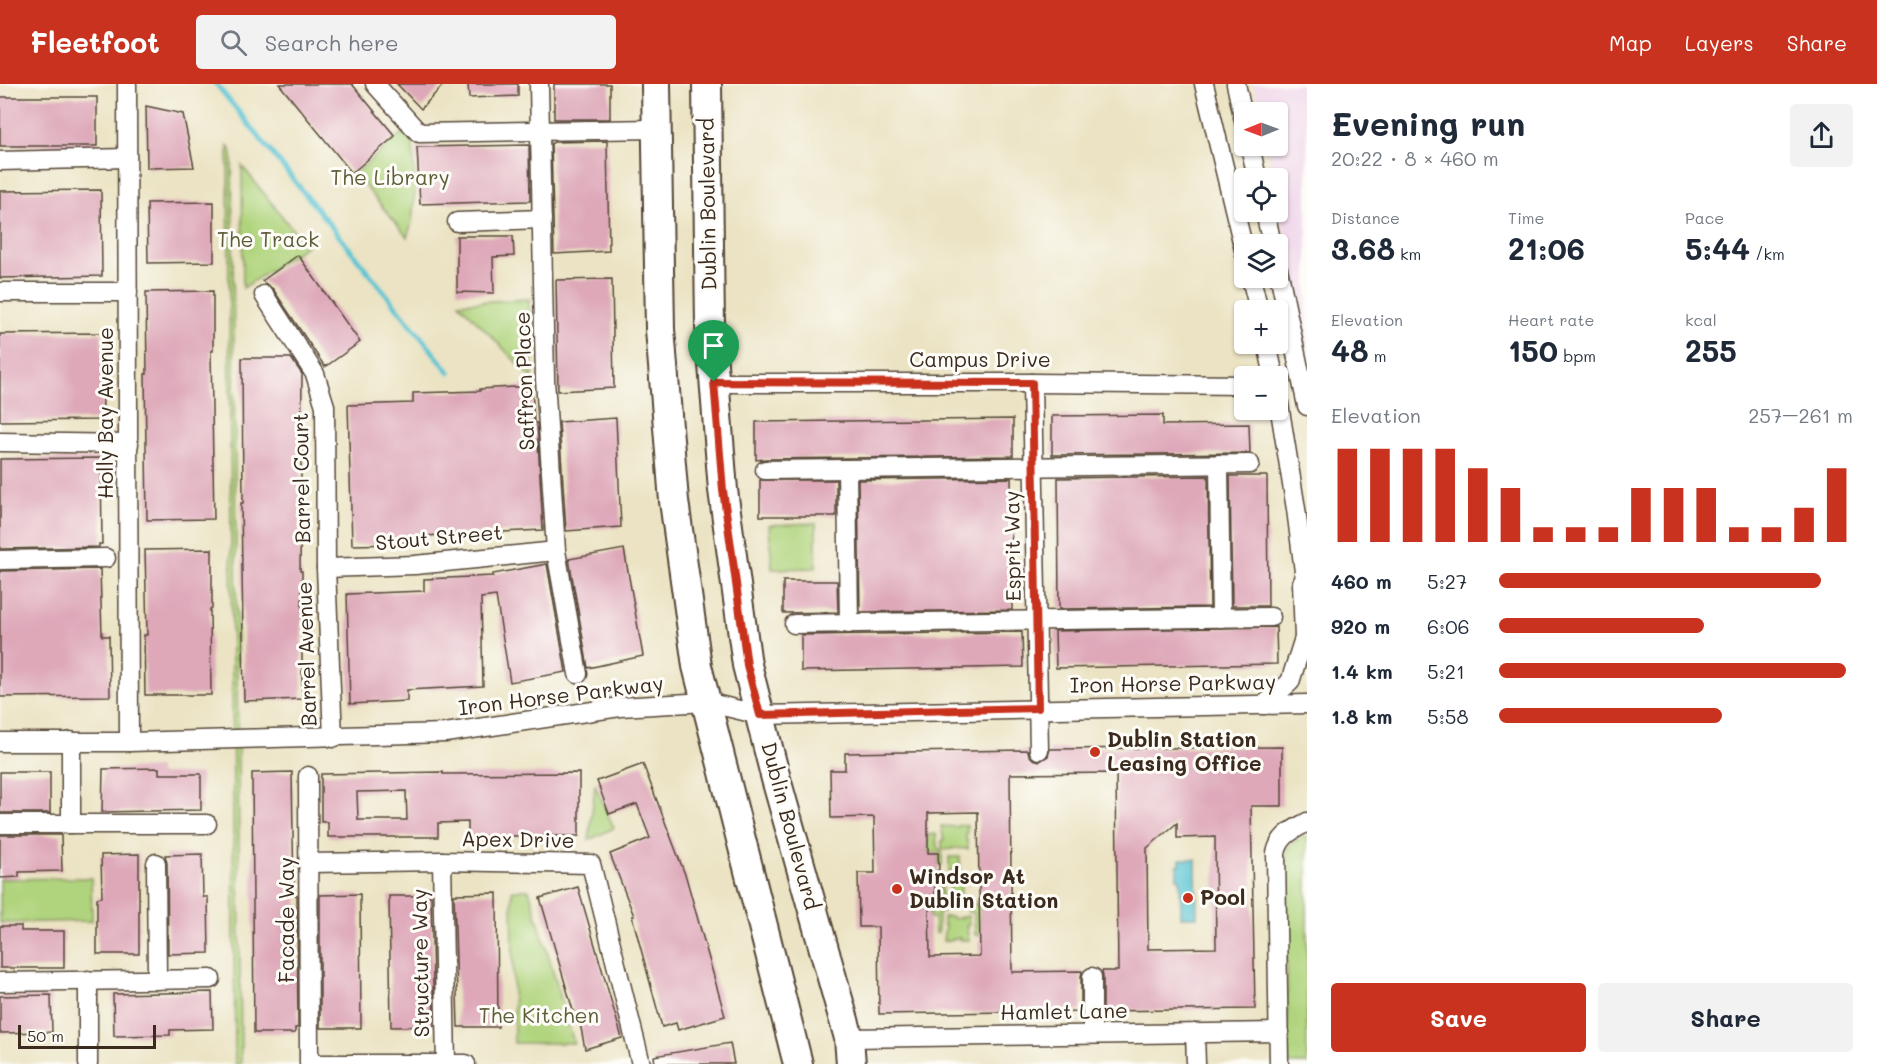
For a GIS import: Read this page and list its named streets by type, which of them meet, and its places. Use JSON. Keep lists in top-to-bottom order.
{
  "streets": {
    "main road": ["Dublin Boulevard"],
    "street": [
      "Campus Drive",
      "Saffron Place",
      "Holly Bay Avenue",
      "Barrel Court",
      "Stout Street",
      "Esprit Way",
      "Barrel Avenue",
      "Iron Horse Parkway",
      "Apex Drive",
      "Facade Way",
      "Structure Way",
      "Hamlet Lane"
    ]
  },
  "crossings": [
    ["Dublin Boulevard", "Campus Drive"],
    ["Dublin Boulevard", "Iron Horse Parkway"],
    ["Dublin Boulevard", "Hamlet Lane"],
    ["Campus Drive", "Esprit Way"],
    ["Saffron Place", "Stout Street"],
    ["Holly Bay Avenue", "Iron Horse Parkway"],
    ["Barrel Court", "Stout Street"],
    ["Barrel Court", "Barrel Avenue"],
    ["Stout Street", "Barrel Avenue"],
    ["Esprit Way", "Iron Horse Parkway"],
    ["Barrel Avenue", "Iron Horse Parkway"],
    ["Apex Drive", "Facade Way"],
    ["Apex Drive", "Structure Way"]
  ],
  "parks": ["The Library", "The Track", "The Kitchen"],
  "places": ["Dublin Station Leasing Office", "Windsor At Dublin Station", "Pool"],
  "scale_bar": "50 m",
  "north": "left",
  "page": {
    "header": "Fleetfoot",
    "search": "Search here",
    "nav": ["Map", "Layers", "Share"],
    "heading": ["Evening run", "20:22 · 8 × 460 m"],
    "map_buttons": ["+", "−"],
    "stats": [
      ["Distance", "3.68 km"],
      ["Time", "21:06"],
      ["Pace", "5:44 /km"],
      ["Elevation", "48 m"],
      ["Heart rate", "150 bpm"],
      ["kcal", "255"]
    ],
    "chart": ["Elevation", "257–261 m"],
    "list": [
      {
        "name": "460 m",
        "note": "5:27"
      },
      {
        "name": "920 m",
        "note": "6:06"
      },
      {
        "name": "1.4 km",
        "note": "5:21"
      },
      {
        "name": "1.8 km",
        "note": "5:58"
      }
    ],
    "buttons": ["Save", "Share"],
    "scale": "50 m"
  }
}
